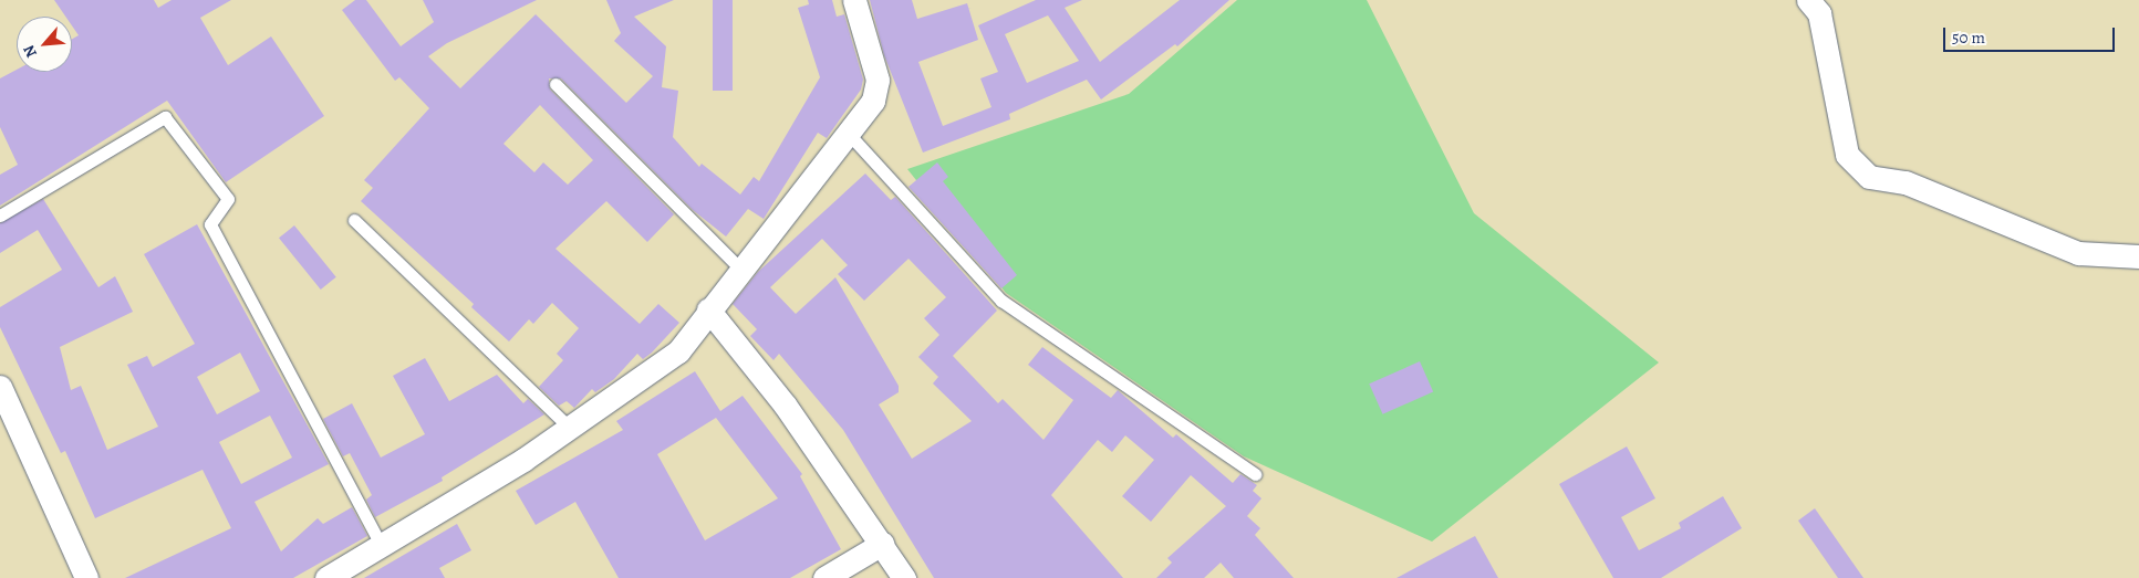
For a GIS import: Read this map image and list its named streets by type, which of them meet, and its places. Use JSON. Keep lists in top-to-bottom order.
{
  "scale_bar": "50 m",
  "north": "bottom left"
}
